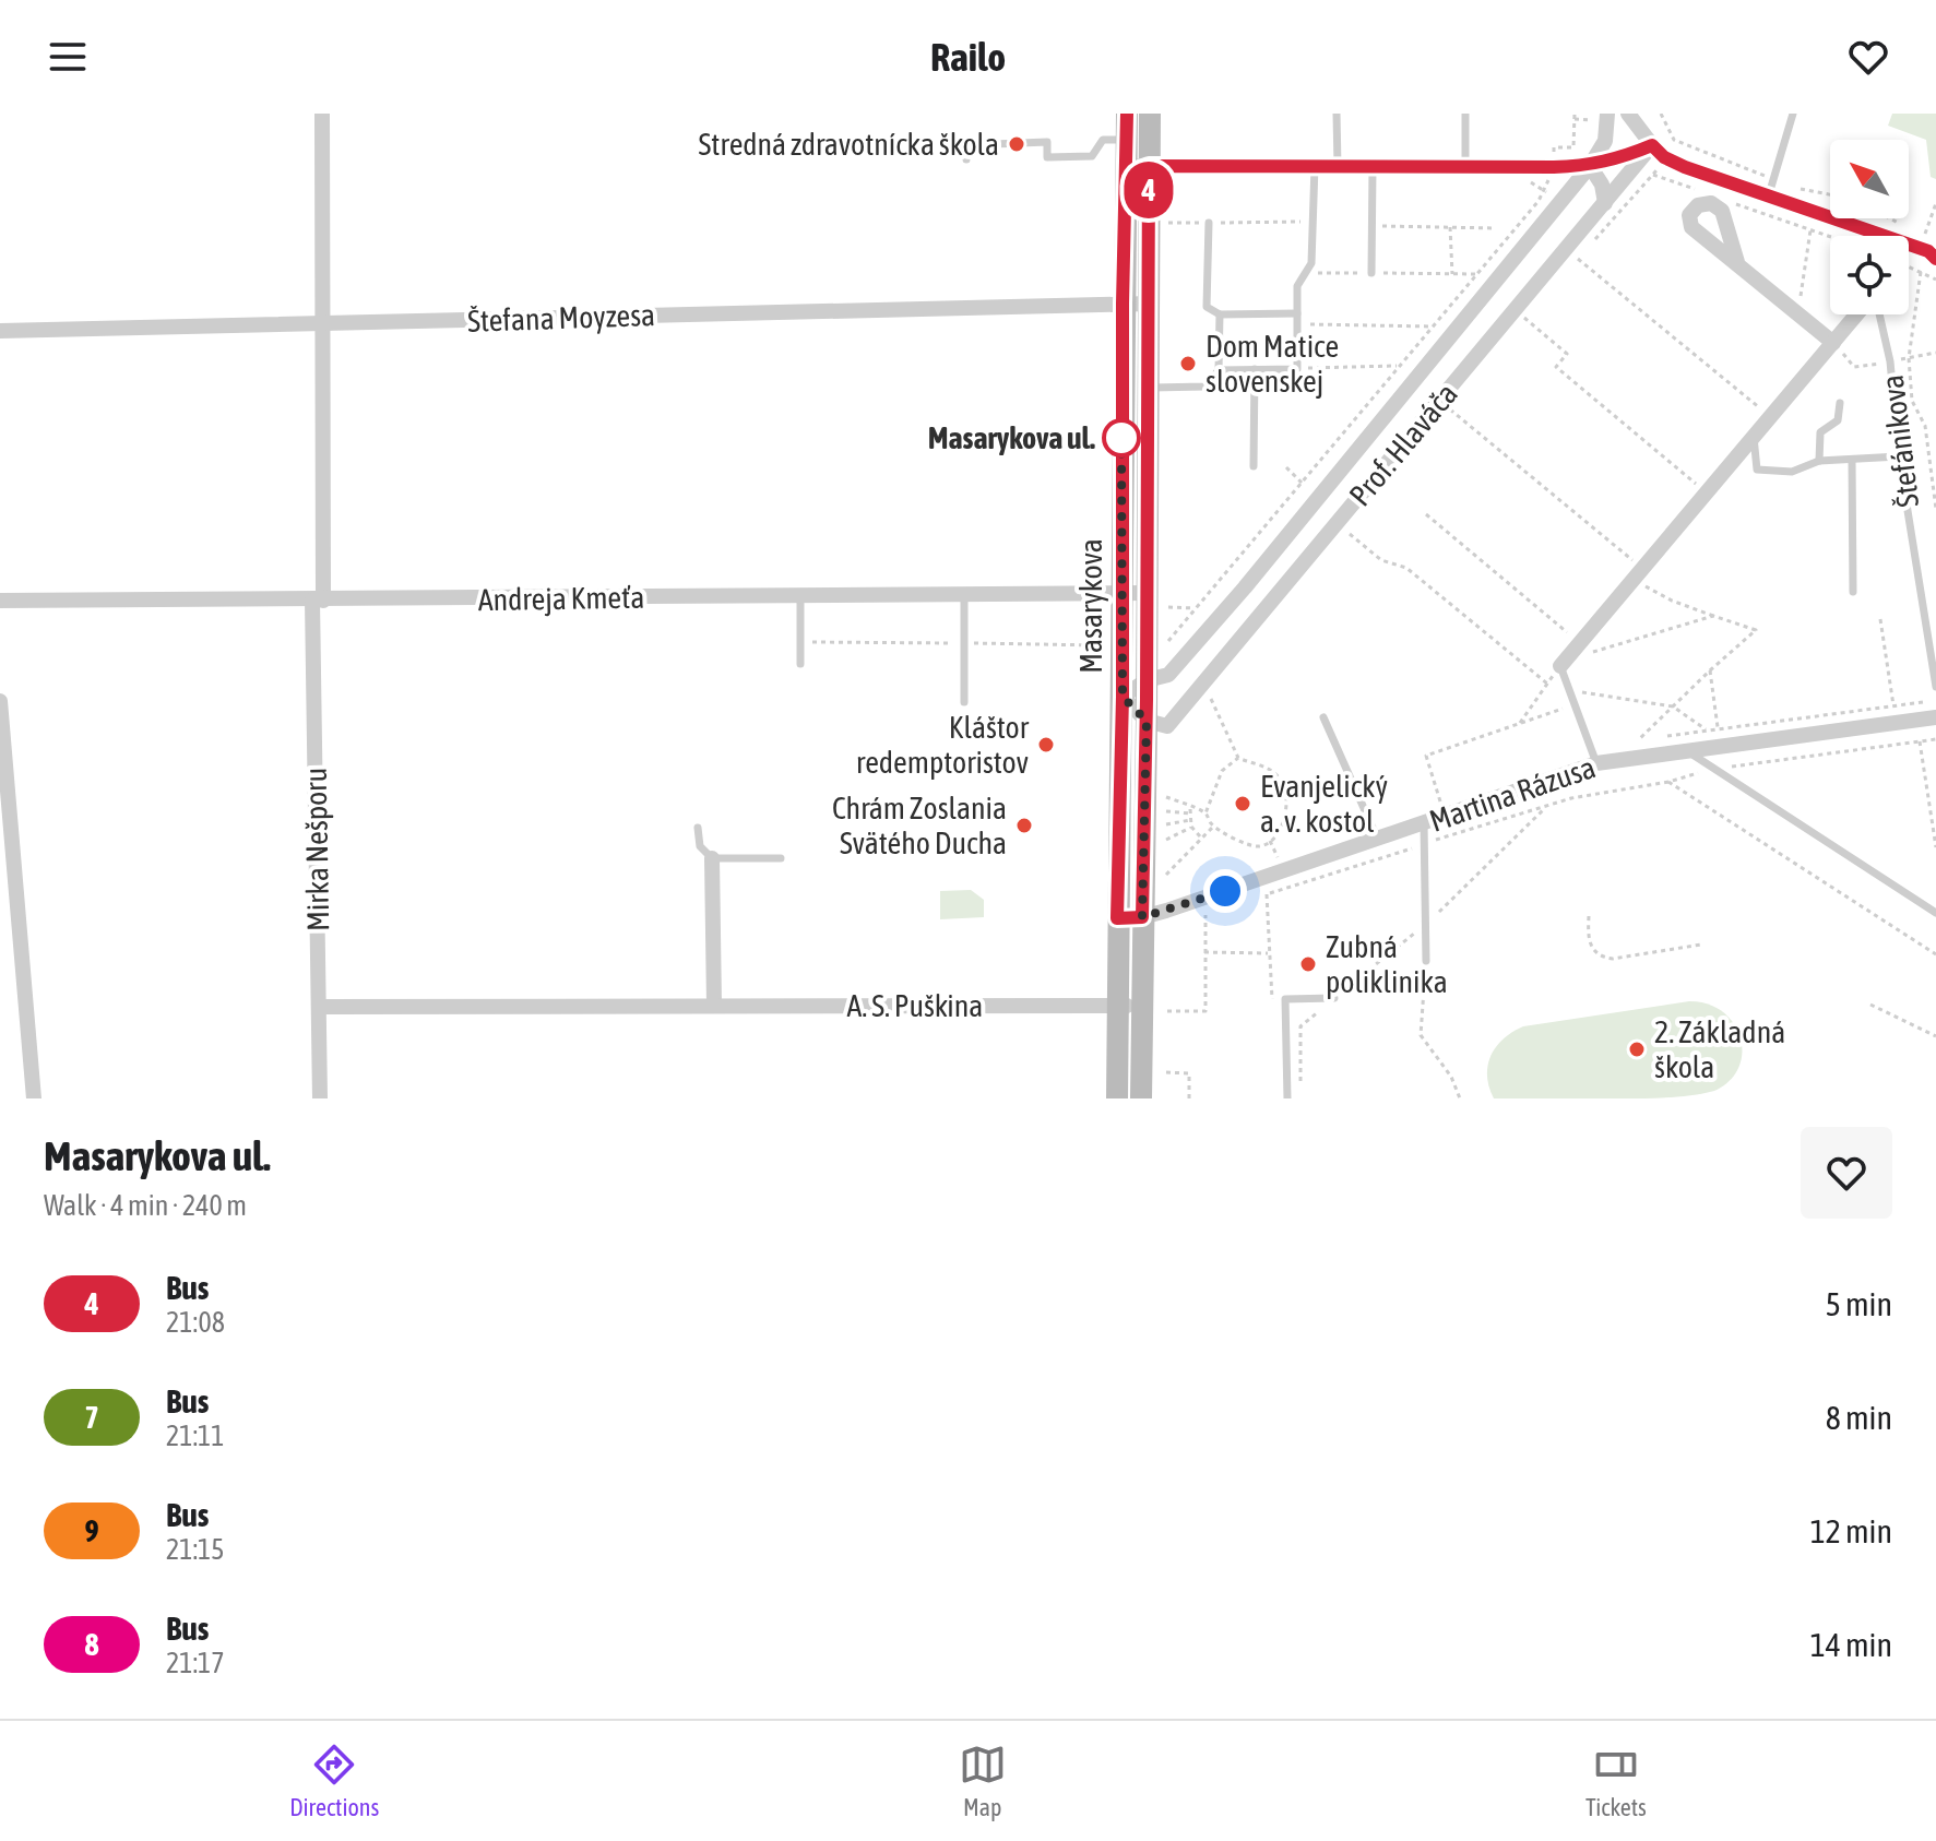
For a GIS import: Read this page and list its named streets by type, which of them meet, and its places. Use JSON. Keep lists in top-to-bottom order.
{
  "streets": {
    "main road": ["Masarykova"],
    "street": [
      "Štefana Moyzesa",
      "Prof. Hlaváča",
      "Andreja Kmeťa",
      "Martina Rázusa",
      "Mirka Nešporu",
      "A. S. Puškina"
    ],
    "lane": ["Štefánikova"]
  },
  "crossings": [
    ["Štefana Moyzesa", "Masarykova"],
    ["Štefana Moyzesa", "Mirka Nešporu"],
    ["Prof. Hlaváča", "Masarykova"],
    ["Andreja Kmeťa", "Masarykova"],
    ["Andreja Kmeťa", "Mirka Nešporu"],
    ["Masarykova", "Martina Rázusa"],
    ["Masarykova", "A. S. Puškina"],
    ["Mirka Nešporu", "A. S. Puškina"]
  ],
  "places": [
    "Stredná zdravotnícka škola",
    "Dom Matice slovenskej",
    "Masarykova ul.",
    "Kláštor redemptoristov",
    "Evanjelický a. v. kostol",
    "Chrám Zoslania Svätého Ducha",
    "Zubná poliklinika",
    "2. Základná škola"
  ],
  "lines": ["bus line 4"],
  "north": "top left",
  "page": {
    "header": "Railo",
    "on_map": "4",
    "heading": ["Masarykova ul.", "Walk · 4 min · 240 m"],
    "list": [
      {
        "mark": "4",
        "name": "Bus",
        "note": "21:08",
        "value": "5 min"
      },
      {
        "mark": "7",
        "name": "Bus",
        "note": "21:11",
        "value": "8 min"
      },
      {
        "mark": "9",
        "name": "Bus",
        "note": "21:15",
        "value": "12 min"
      },
      {
        "mark": "8",
        "name": "Bus",
        "note": "21:17",
        "value": "14 min"
      }
    ],
    "tabs": ["Directions", "Map", "Tickets"]
  }
}
